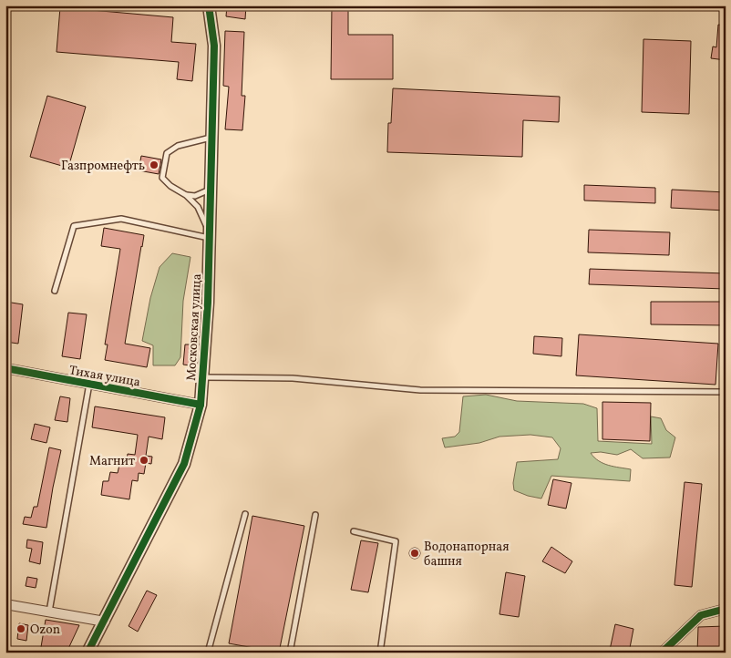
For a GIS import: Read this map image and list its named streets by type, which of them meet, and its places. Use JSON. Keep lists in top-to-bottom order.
{
  "streets": {
    "street": ["Московская улица", "Тихая улица"]
  },
  "crossings": [
    ["Московская улица", "Тихая улица"]
  ],
  "places": [
    "Газпромнефть",
    "Магнит",
    "Водонапорная башня",
    "Ozon"
  ]
}
